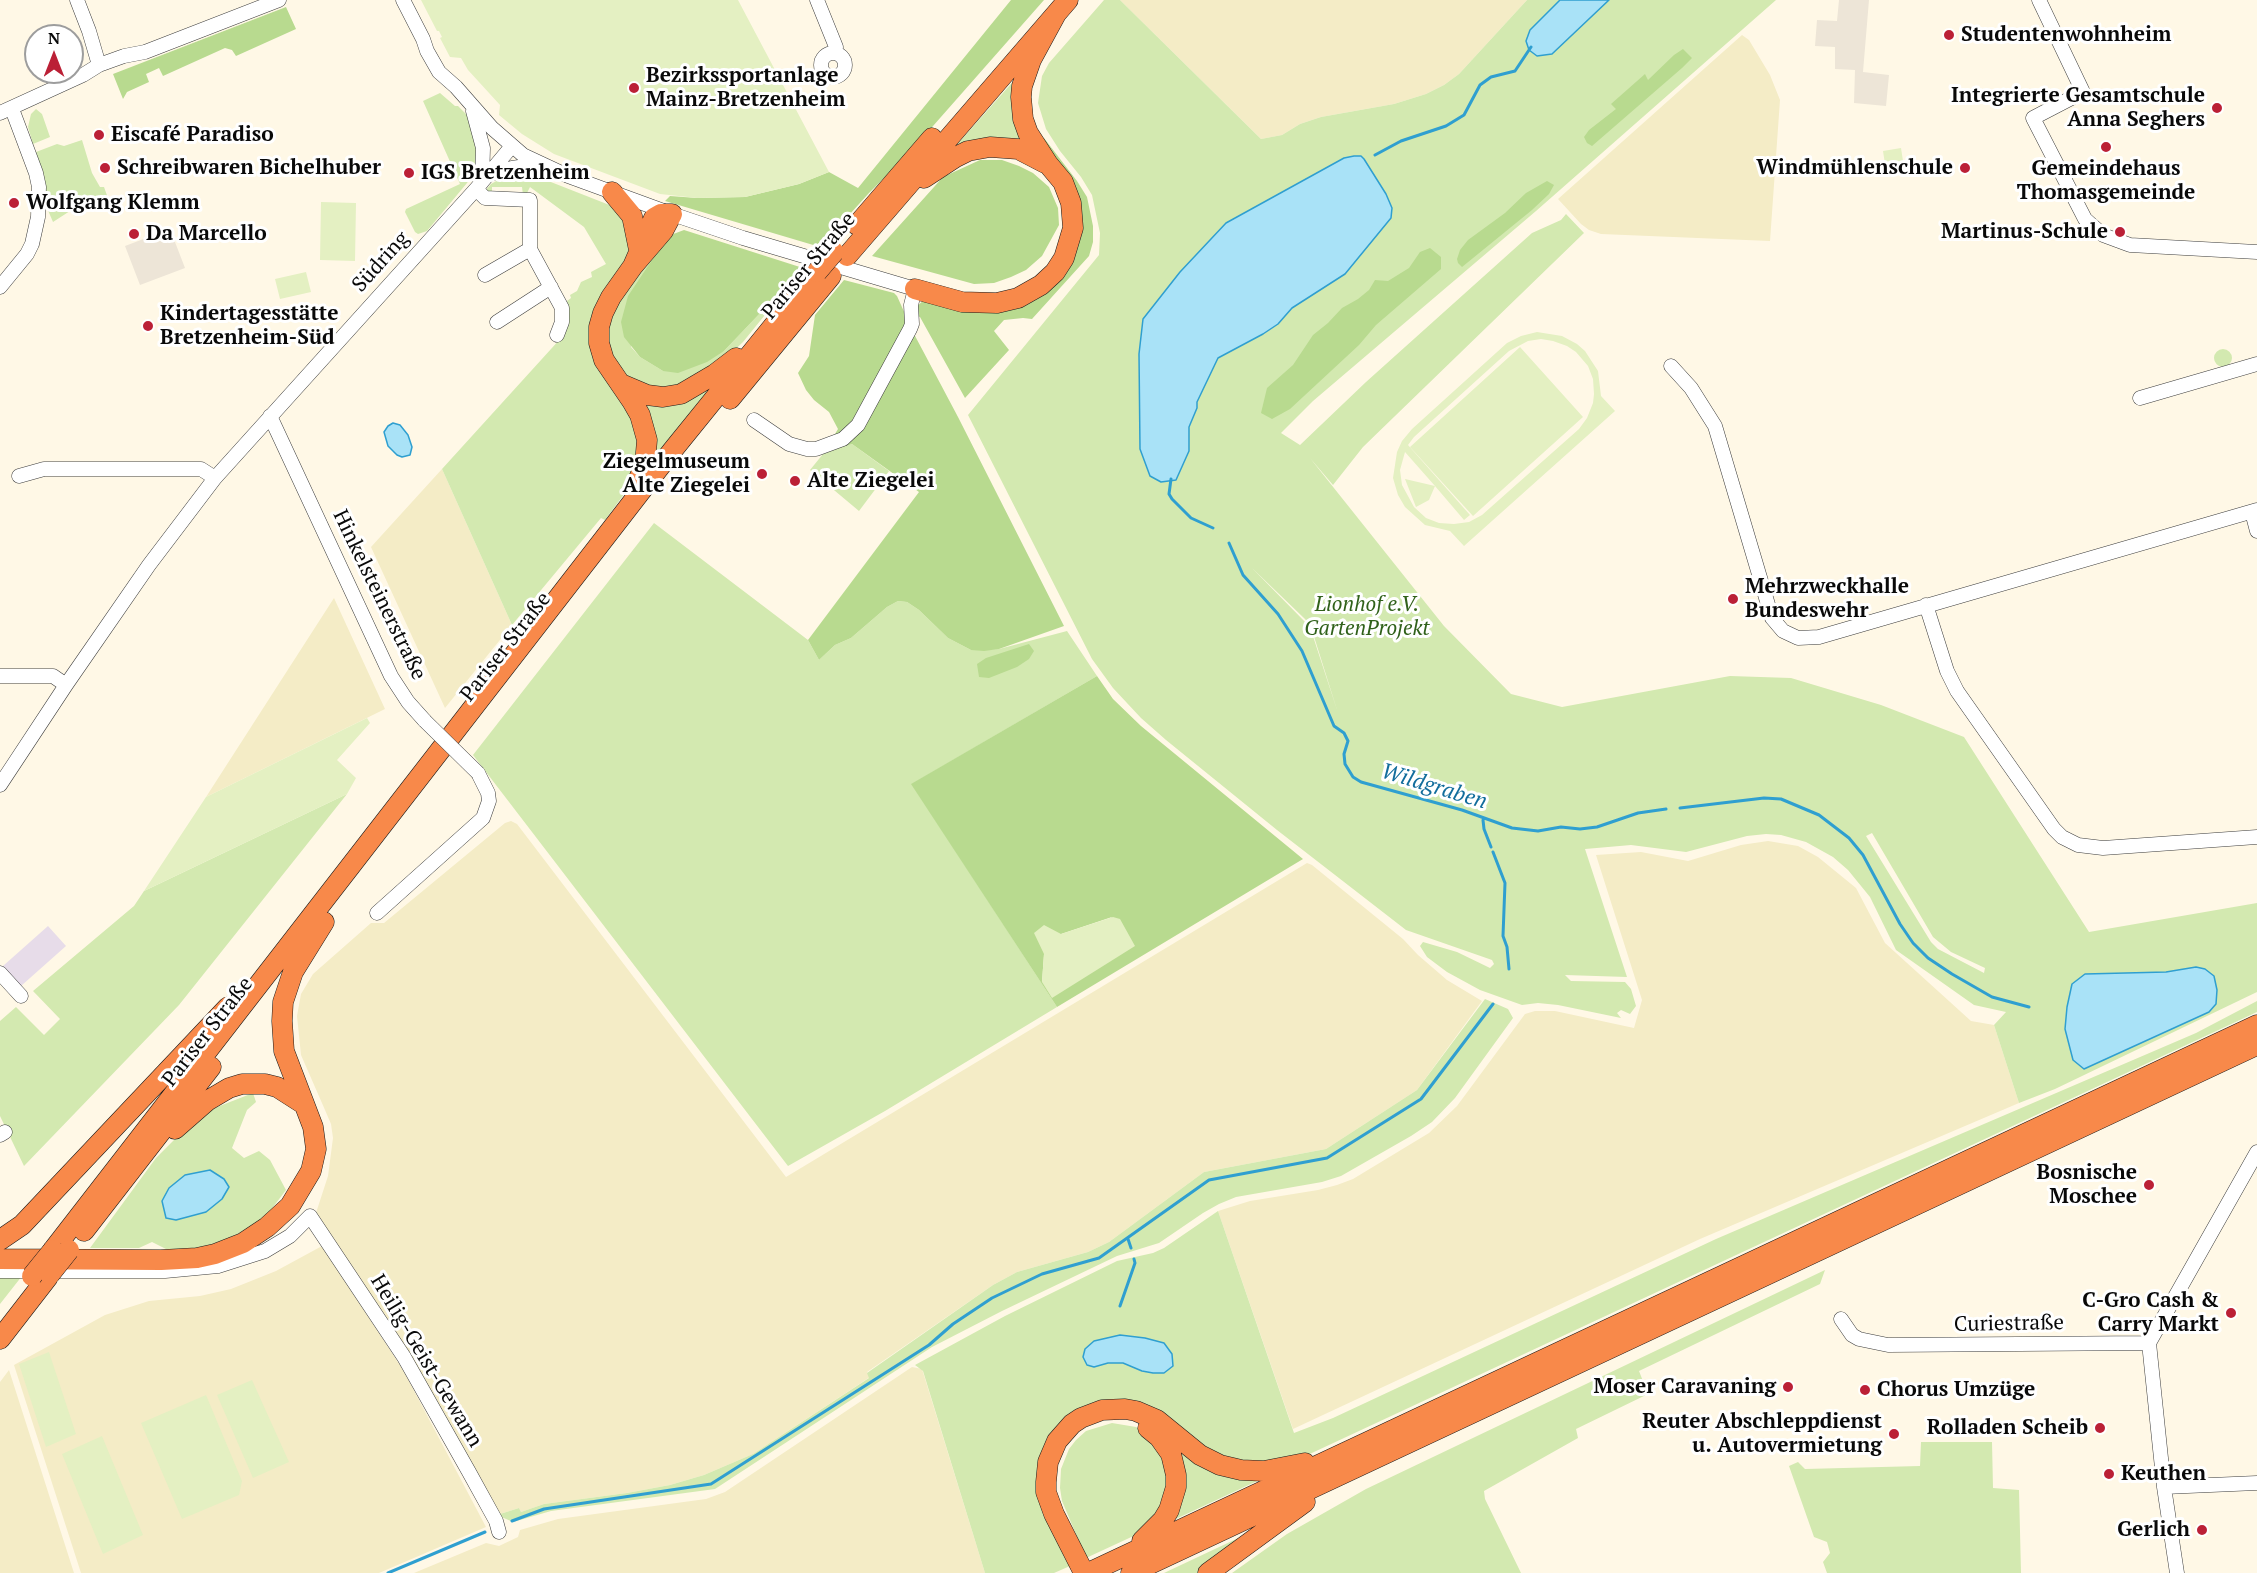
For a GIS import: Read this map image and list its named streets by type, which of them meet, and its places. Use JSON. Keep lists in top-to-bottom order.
{
  "streets": {
    "highway": ["Pariser Straße"],
    "street": [
      "Südring",
      "Hinkelsteinerstraße",
      "Curiestraße",
      "Heilig-Geist-Gewann"
    ]
  },
  "crossings": [
    ["Südring", "Hinkelsteinerstraße"]
  ],
  "water": ["Wildgraben"],
  "parks": ["Lionhof e.V. GartenProjekt"],
  "places": [
    "Studentenwohnheim",
    "Bezirkssportanlage Mainz-Bretzenheim",
    "Integrierte Gesamtschule Anna Seghers",
    "Eiscafé Paradiso",
    "Gemeindehaus Thomasgemeinde",
    "Schreibwaren Bichelhuber",
    "Windmühlenschule",
    "IGS Bretzenheim",
    "Wolfgang Klemm",
    "Martinus-Schule",
    "Da Marcello",
    "Kindertagesstätte Bretzenheim-Süd",
    "Ziegelmuseum Alte Ziegelei",
    "Alte Ziegelei",
    "Mehrzweckhalle Bundeswehr",
    "Bosnische Moschee",
    "C-Gro Cash & Carry Markt",
    "Moser Caravaning",
    "Chorus Umzüge",
    "Rolladen Scheib",
    "Reuter Abschleppdienst u. Autovermietung",
    "Keuthen",
    "Gerlich"
  ],
  "north": "top"
}
